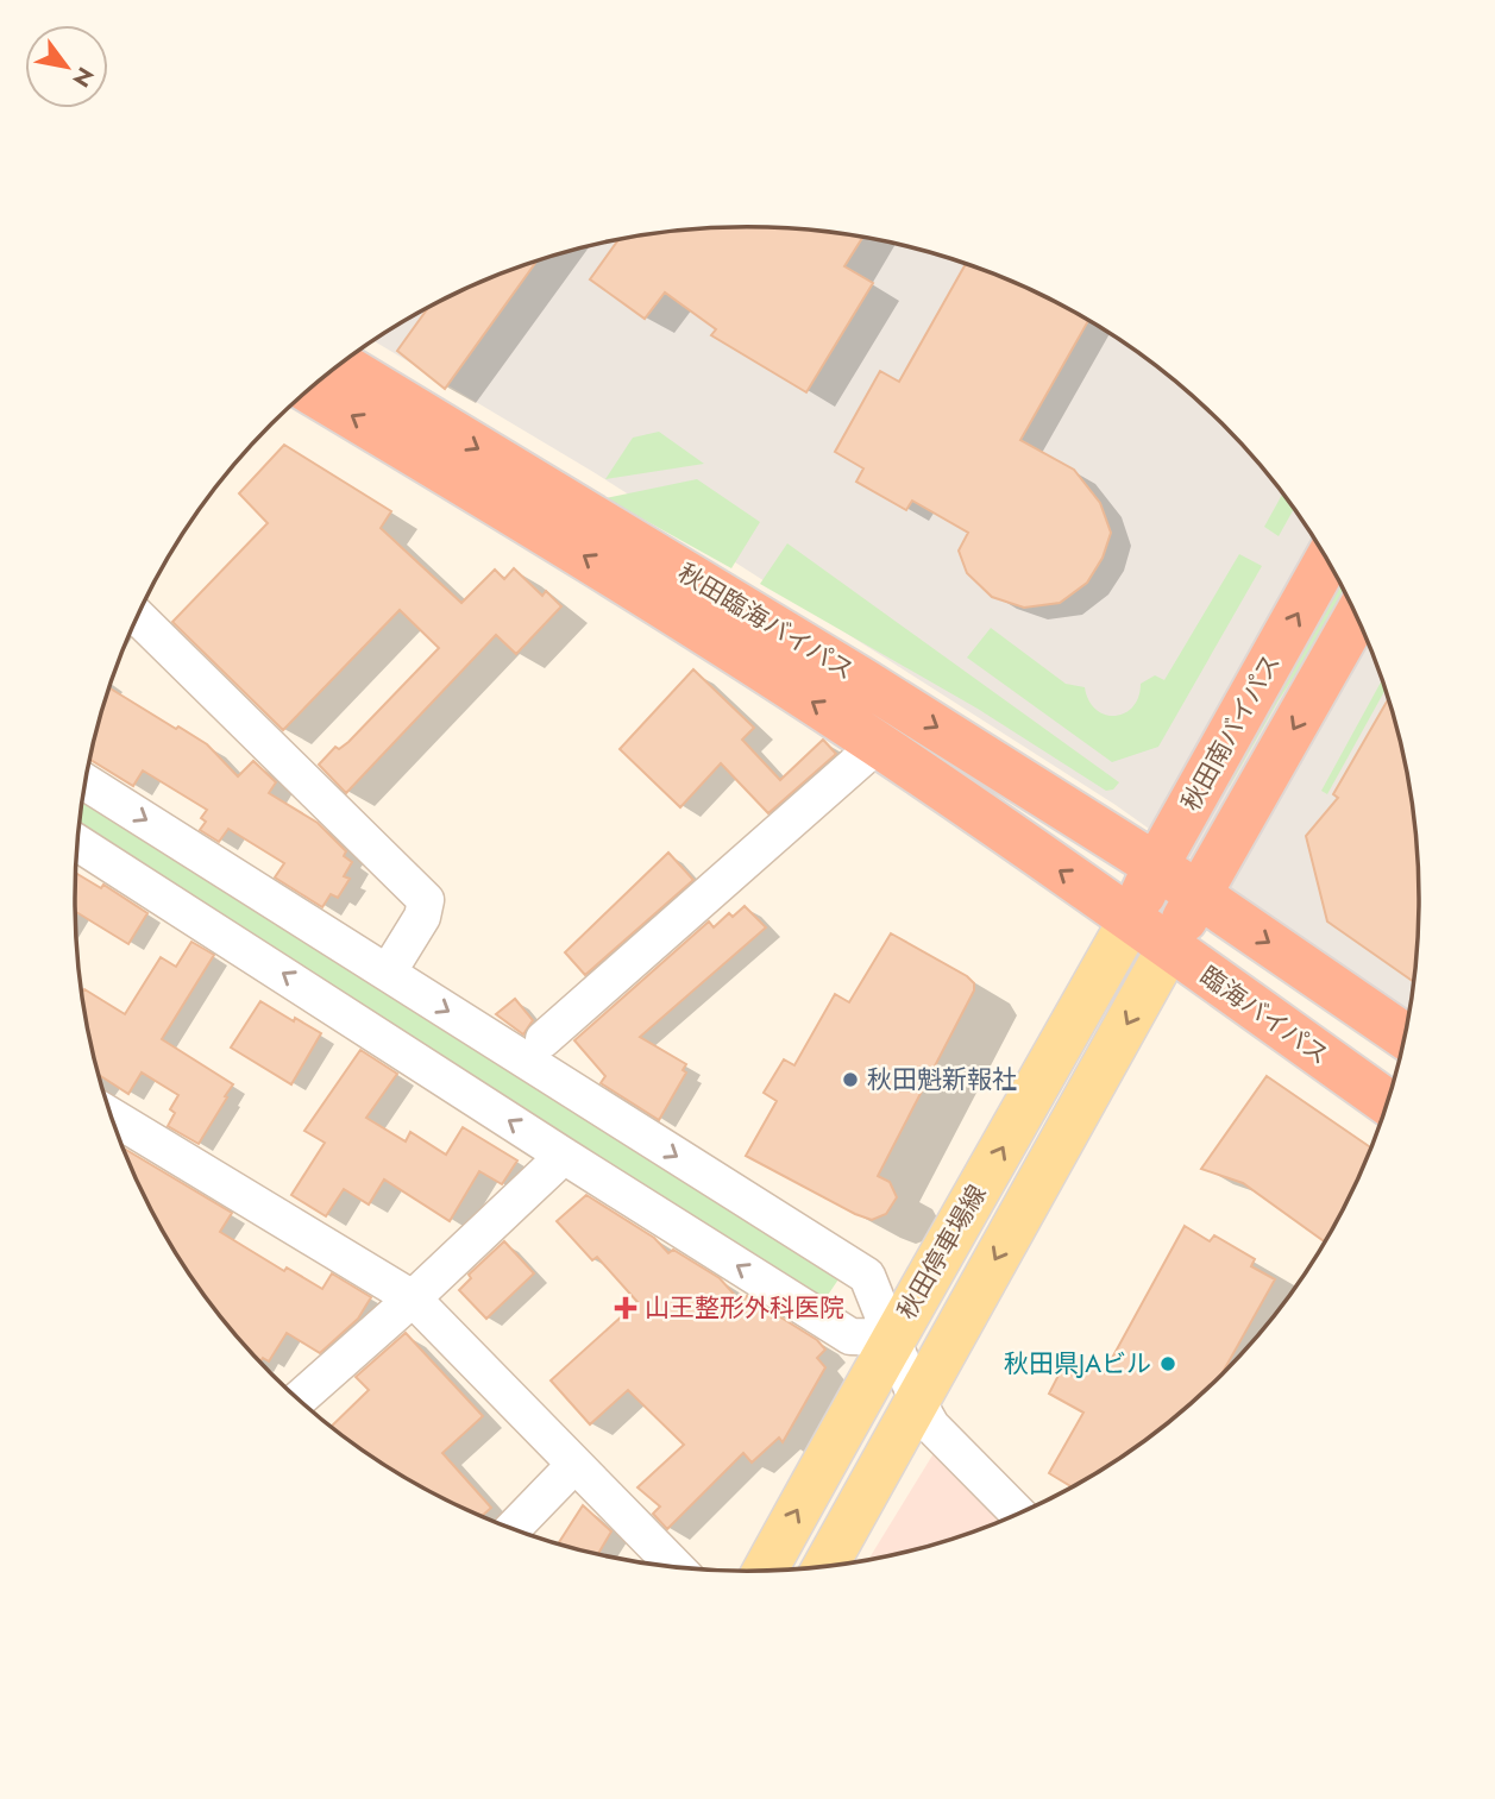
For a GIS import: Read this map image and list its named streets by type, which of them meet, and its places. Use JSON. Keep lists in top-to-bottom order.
{
  "streets": {
    "highway": ["秋田臨海バイパス", "秋田南バイパス", "臨海バイパス"],
    "main road": ["秋田停車場線"]
  },
  "crossings": [
    ["秋田臨海バイパス", "秋田南バイパス"],
    ["秋田臨海バイパス", "臨海バイパス"],
    ["秋田臨海バイパス", "秋田停車場線"],
    ["秋田南バイパス", "臨海バイパス"],
    ["秋田南バイパス", "秋田停車場線"],
    ["臨海バイパス", "秋田停車場線"]
  ],
  "places": {
    "other": ["秋田魁新報社", "秋田県JAビル"],
    "health": ["山王整形外科医院"]
  },
  "north": "bottom right"
}
